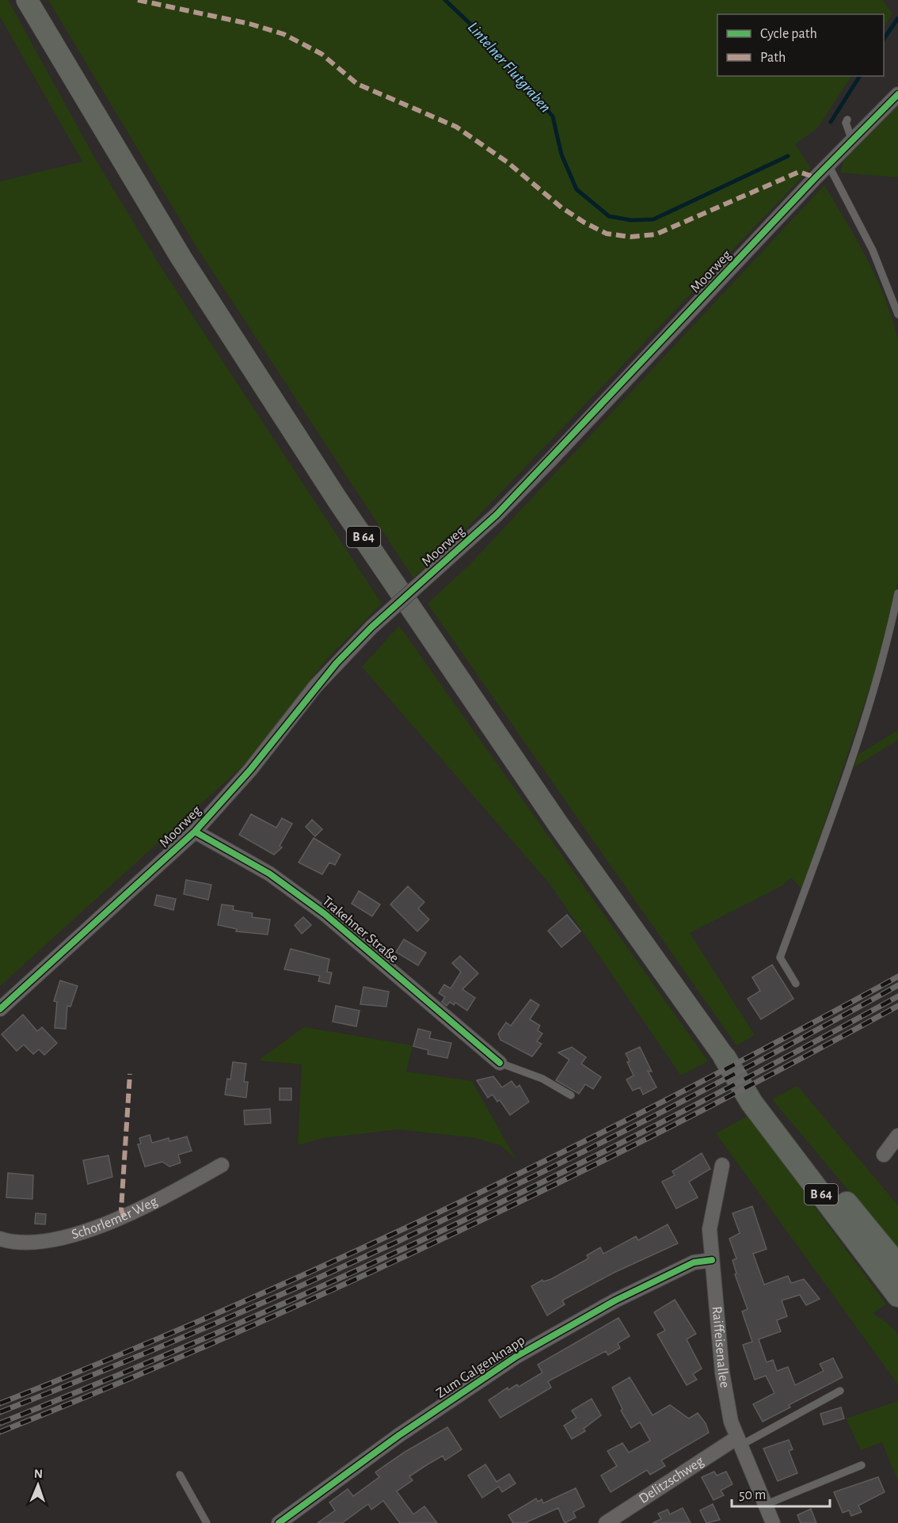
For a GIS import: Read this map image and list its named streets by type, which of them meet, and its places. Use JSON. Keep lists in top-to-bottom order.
{
  "streets": {
    "highway": ["B 64"],
    "street": [
      "Moorweg",
      "Trakehner Straße",
      "Schorlemer Weg",
      "Raiffeisenallee",
      "Zum Galgenknapp",
      "Delitzschweg"
    ]
  },
  "crossings": [
    ["Moorweg", "Trakehner Straße"],
    ["Raiffeisenallee", "Zum Galgenknapp"],
    ["Raiffeisenallee", "Delitzschweg"]
  ],
  "water": ["Lintelner Flutgraben"],
  "legend": ["Cycle path", "Path"],
  "scale_bar": "50 m",
  "north": "top"
}
